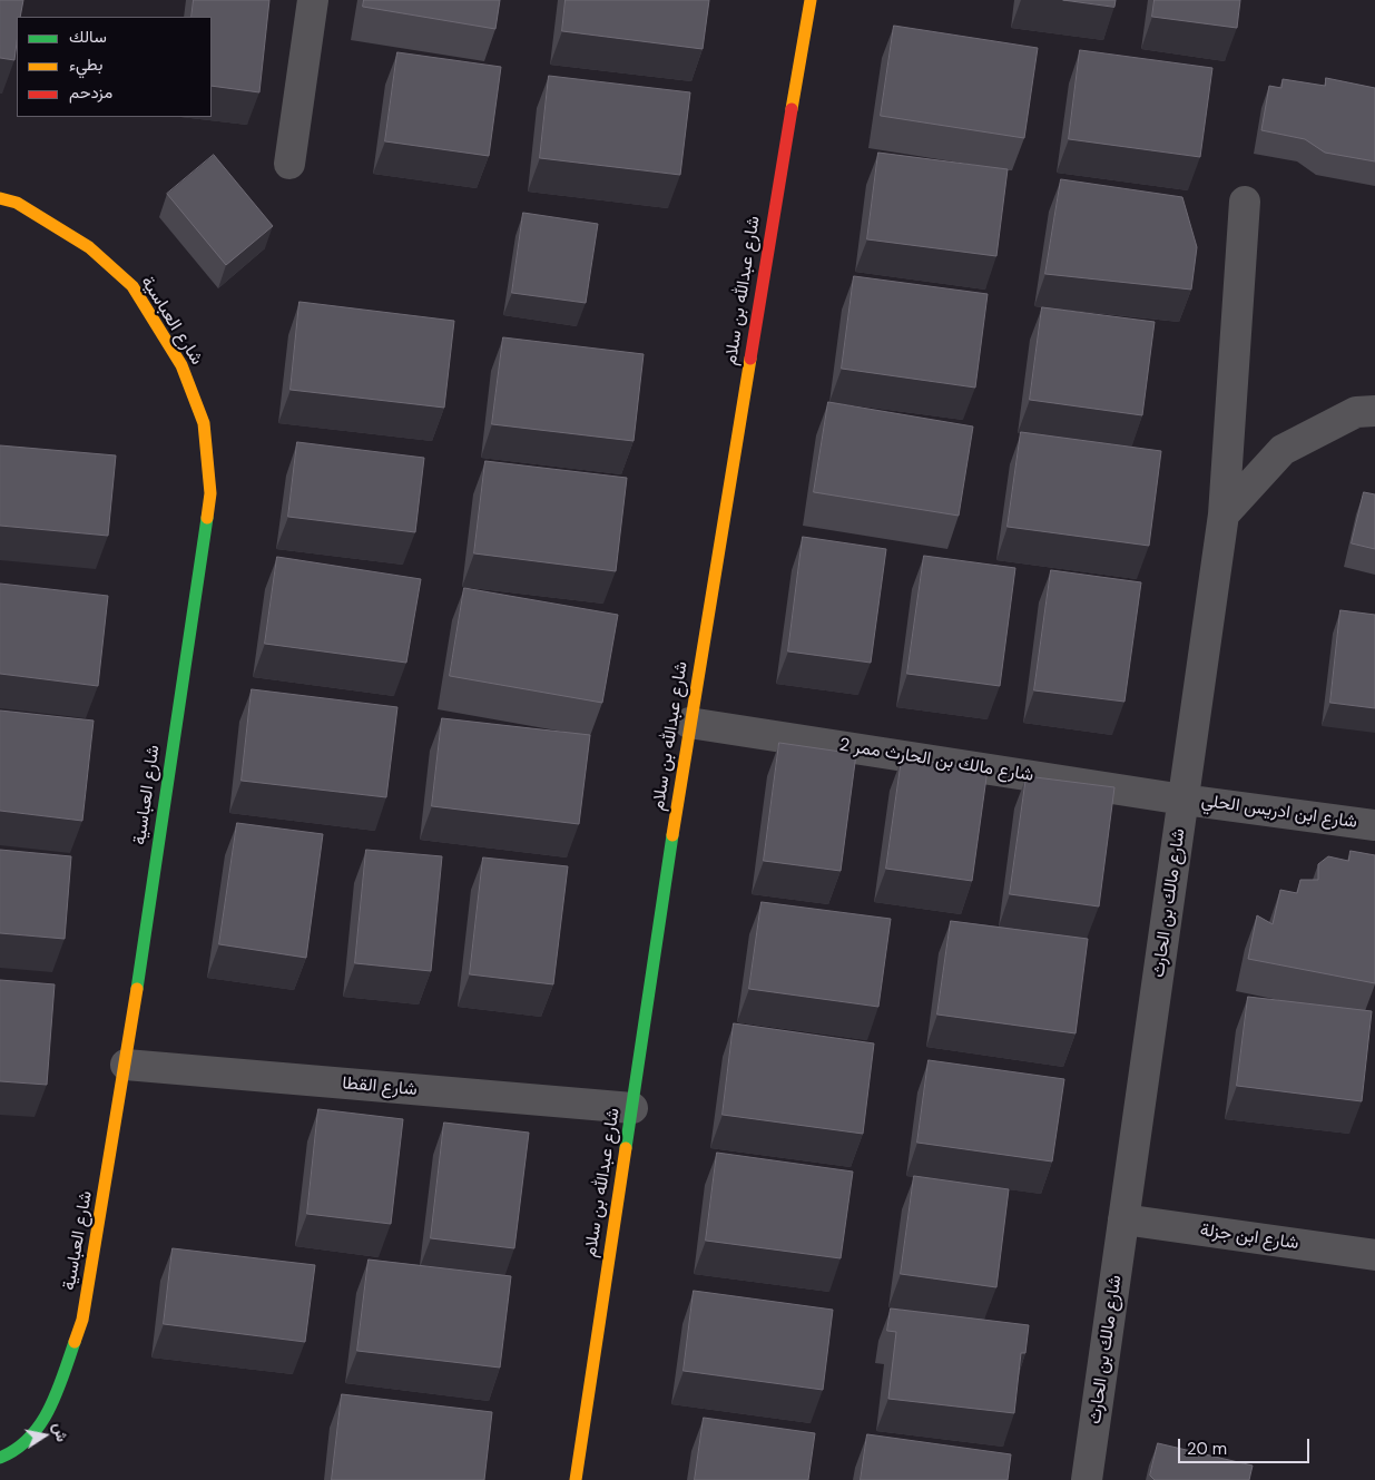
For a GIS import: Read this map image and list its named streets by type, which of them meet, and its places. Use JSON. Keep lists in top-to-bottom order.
{
  "streets": {
    "street": [
      "شارع عبدالله بن سلام",
      "شارع العباسية",
      "شارع مالك بن الحارث ممر 2",
      "شارع ابن ادريس الحلي",
      "شارع مالك بن الحارث",
      "شارع القطا",
      "شارع ابن جزلة"
    ]
  },
  "crossings": [
    ["شارع عبدالله بن سلام", "شارع مالك بن الحارث ممر 2"],
    ["شارع عبدالله بن سلام", "شارع القطا"],
    ["شارع العباسية", "شارع القطا"],
    ["شارع مالك بن الحارث ممر 2", "شارع ابن ادريس الحلي"],
    ["شارع مالك بن الحارث ممر 2", "شارع مالك بن الحارث"],
    ["شارع ابن ادريس الحلي", "شارع مالك بن الحارث"],
    ["شارع مالك بن الحارث", "شارع ابن جزلة"]
  ],
  "legend": ["سالك", "بطيء", "مزدحم"],
  "scale_bar": "20 m",
  "north": "right"
}
